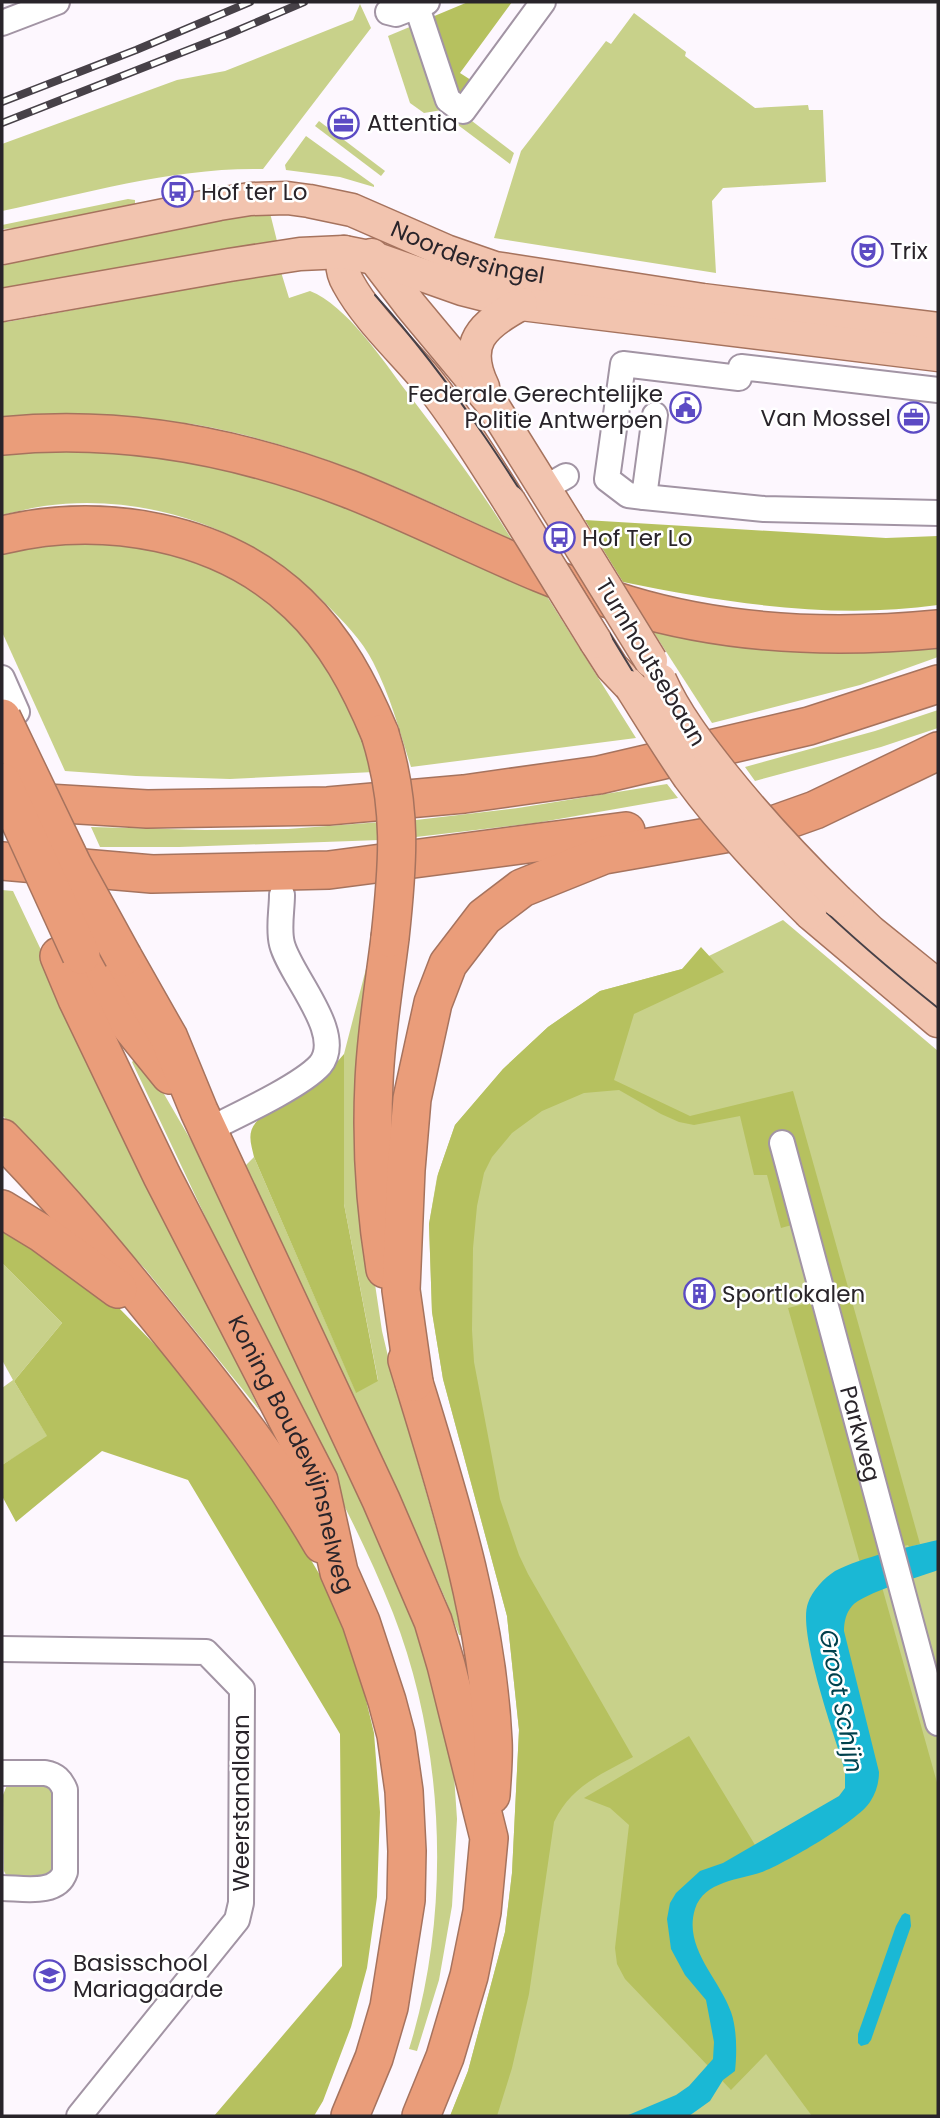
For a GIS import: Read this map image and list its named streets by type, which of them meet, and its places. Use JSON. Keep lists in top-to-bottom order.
{
  "streets": {
    "highway": ["Koning Boudewijnsnelweg"],
    "main road": ["Noordersingel", "Turnhoutsebaan"],
    "street": ["Parkweg", "Weerstandlaan"]
  },
  "crossings": [
    ["Noordersingel", "Turnhoutsebaan"]
  ],
  "water": ["Groot Schijn"],
  "places": {
    "office": ["Attentia", "Van Mossel"],
    "bus stop": ["Hof ter Lo", "Hof Ter Lo"],
    "theatre": ["Trix"],
    "public building": ["Federale Gerechtelijke Politie Antwerpen"],
    "building": ["Sportlokalen"],
    "school or university": ["Basisschool Mariagaarde"]
  }
}
